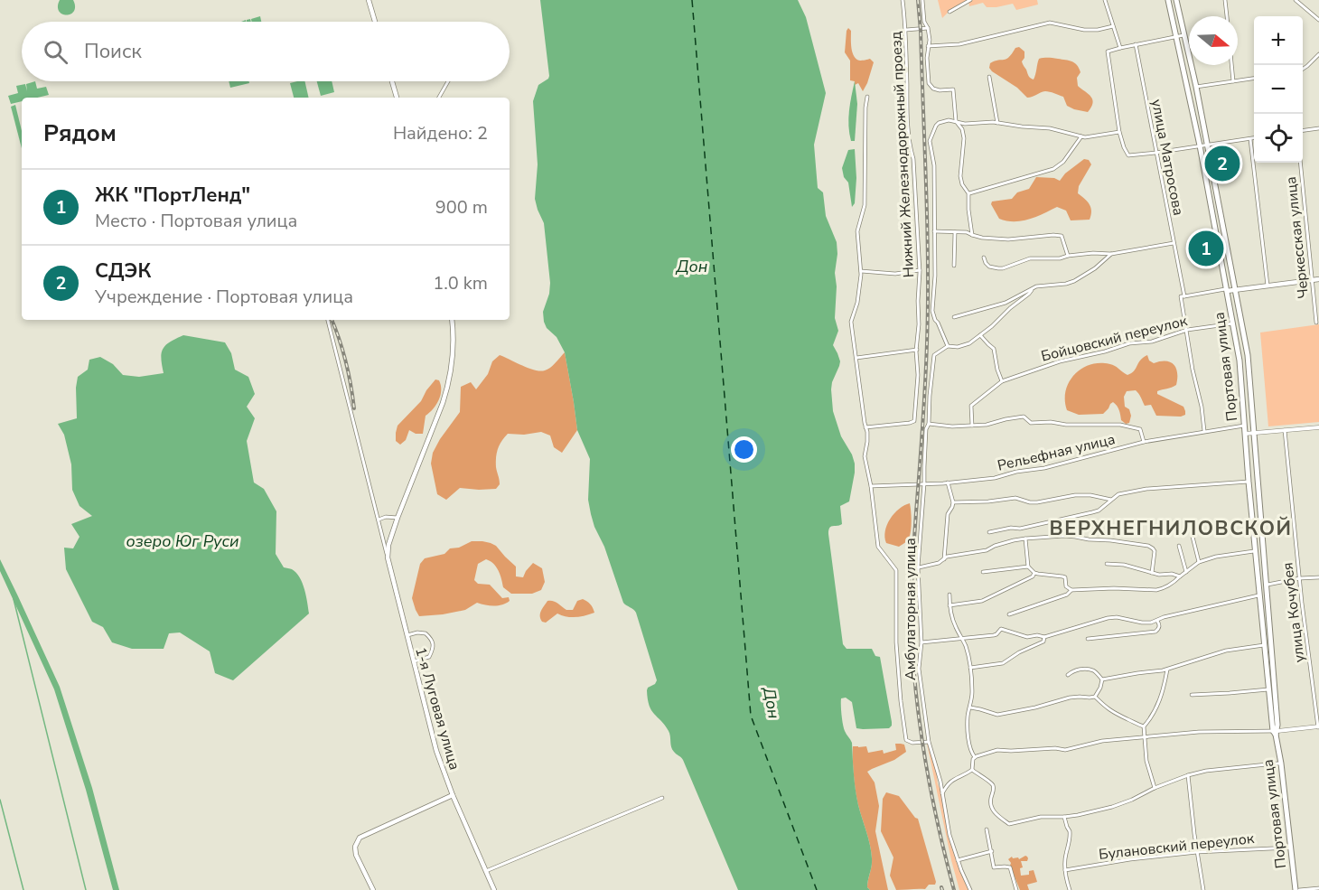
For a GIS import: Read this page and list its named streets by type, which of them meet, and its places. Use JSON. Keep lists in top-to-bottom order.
{
  "streets": {
    "main road": ["Портовая улица", "1-я Луговая улица"],
    "street": [
      "Нижний Железнодорожный проезд",
      "улица Матросова",
      "Черкесская улица",
      "Бойцовский переулок",
      "Рельефная улица",
      "Амбулаторная улица",
      "улица Кочубея",
      "Булановский переулок"
    ]
  },
  "crossings": [
    ["улица Матросова", "Бойцовский переулок"],
    ["улица Матросова", "Рельефная улица"],
    ["Бойцовский переулок", "Портовая улица"],
    ["Портовая улица", "Рельефная улица"],
    ["Портовая улица", "Булановский переулок"],
    ["Рельефная улица", "Амбулаторная улица"]
  ],
  "districts": ["ВЕРХНЕГНИЛОВСКОЙ"],
  "water": ["Дон", "озеро Юг Руси"],
  "north": "right",
  "page": {
    "map_buttons": ["+", "−"],
    "search": "Поиск",
    "heading": ["Рядом", "Найдено: 2"],
    "pins": ["2", "1"],
    "list": [
      {
        "mark": "1",
        "name": "ЖК \"ПортЛенд\"",
        "note": "Место · Портовая улица",
        "value": "900 m"
      },
      {
        "mark": "2",
        "name": "СДЭК",
        "note": "Учреждение · Портовая улица",
        "value": "1.0 km"
      }
    ]
  }
}
